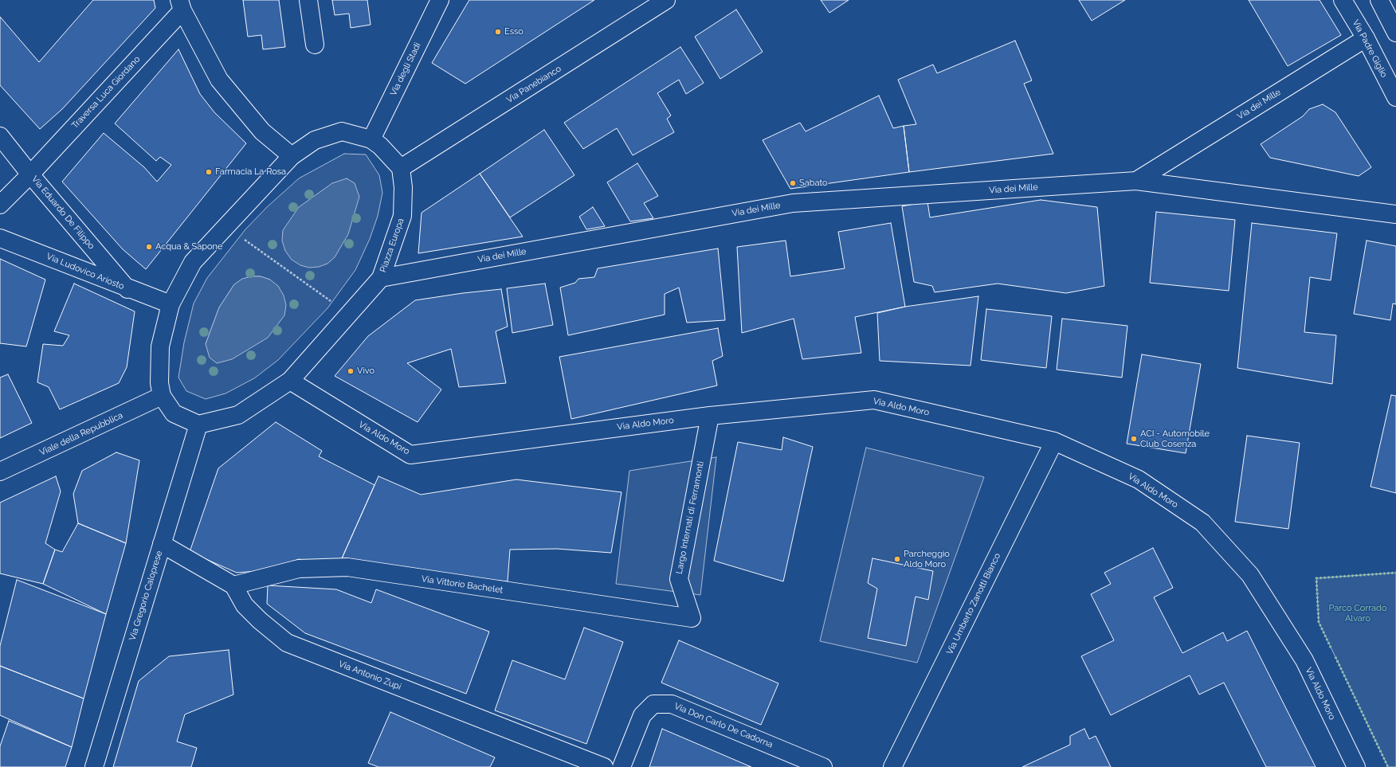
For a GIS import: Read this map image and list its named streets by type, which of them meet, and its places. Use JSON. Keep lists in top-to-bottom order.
{
  "streets": {
    "street": [
      "Via Padre Giglio",
      "Via degli Stadi",
      "Via Panebianco",
      "Traversa Luca Giordano",
      "Via dei Mille",
      "Via Eduardo De Filippo",
      "Piazza Europa",
      "Via Ludovico Ariosto",
      "Via Aldo Moro",
      "Viale della Repubblica",
      "Largo Internati di Ferramonti",
      "Via Vittorio Bachelet",
      "Via Gregorio Caloprese",
      "Via Umberto Zanotti Bianco",
      "Via Antonio Zupi",
      "Via Don Carlo De Cadorna"
    ]
  },
  "crossings": [
    ["Via Padre Giglio", "Via dei Mille"],
    ["Via Panebianco", "Piazza Europa"],
    ["Traversa Luca Giordano", "Via Eduardo De Filippo"],
    ["Via dei Mille", "Piazza Europa"],
    ["Via Eduardo De Filippo", "Via Ludovico Ariosto"],
    ["Piazza Europa", "Via Aldo Moro"],
    ["Piazza Europa", "Via Gregorio Caloprese"],
    ["Via Aldo Moro", "Largo Internati di Ferramonti"],
    ["Via Aldo Moro", "Via Umberto Zanotti Bianco"],
    ["Largo Internati di Ferramonti", "Via Vittorio Bachelet"],
    ["Via Vittorio Bachelet", "Via Antonio Zupi"]
  ],
  "parks": ["Parco Corrado Alvaro"],
  "places": [
    "Esso",
    "Farmacia La Rosa",
    "Sabato",
    "Acqua & Sapone",
    "Vivo",
    "ACI - Automobile Club Cosenza",
    "Parcheggio Aldo Moro"
  ]
}
